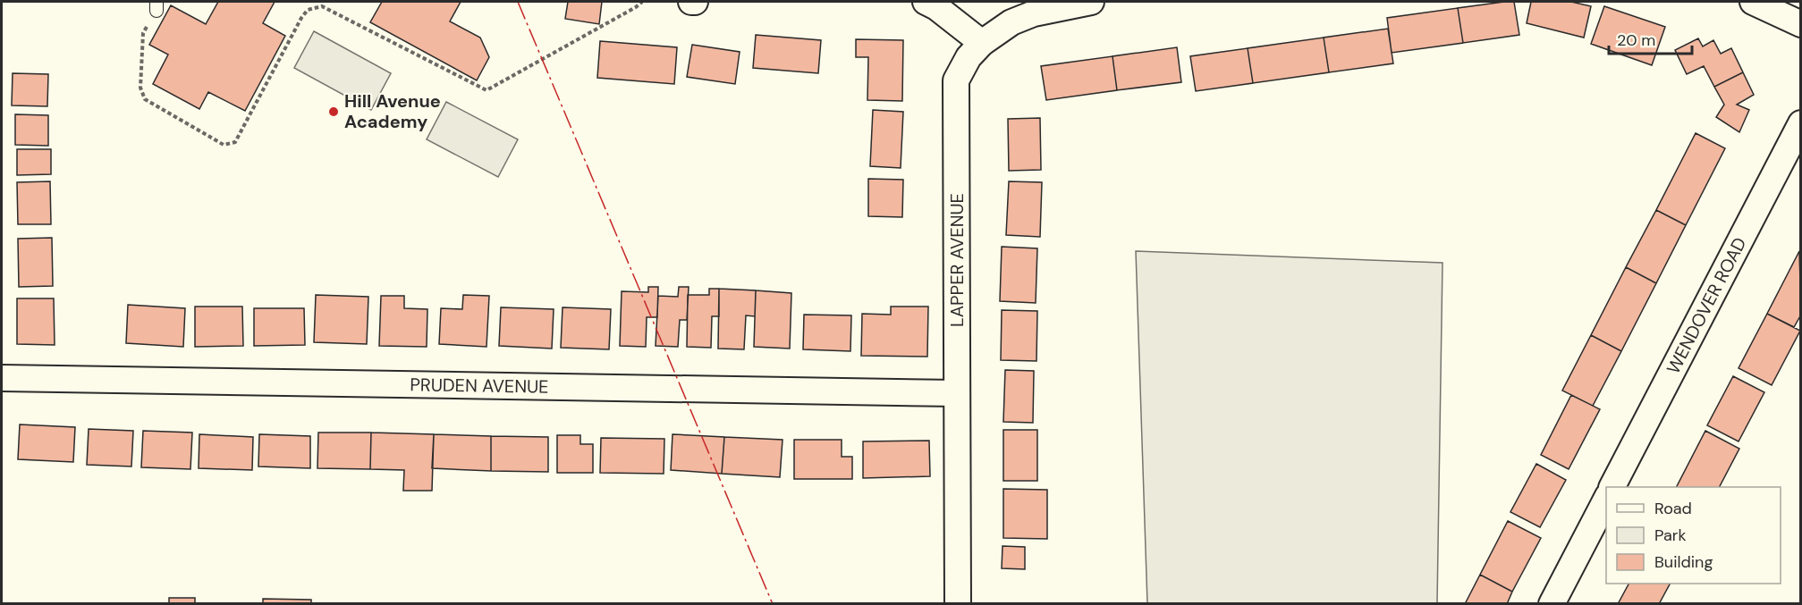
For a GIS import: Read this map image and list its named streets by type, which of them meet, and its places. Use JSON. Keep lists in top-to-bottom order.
{
  "streets": {
    "street": ["LAPPER AVENUE", "WENDOVER ROAD", "PRUDEN AVENUE"]
  },
  "crossings": [
    ["LAPPER AVENUE", "PRUDEN AVENUE"]
  ],
  "places": ["Hill Avenue Academy"],
  "legend": ["Road", "Park", "Building"],
  "scale_bar": "20 m"
}
